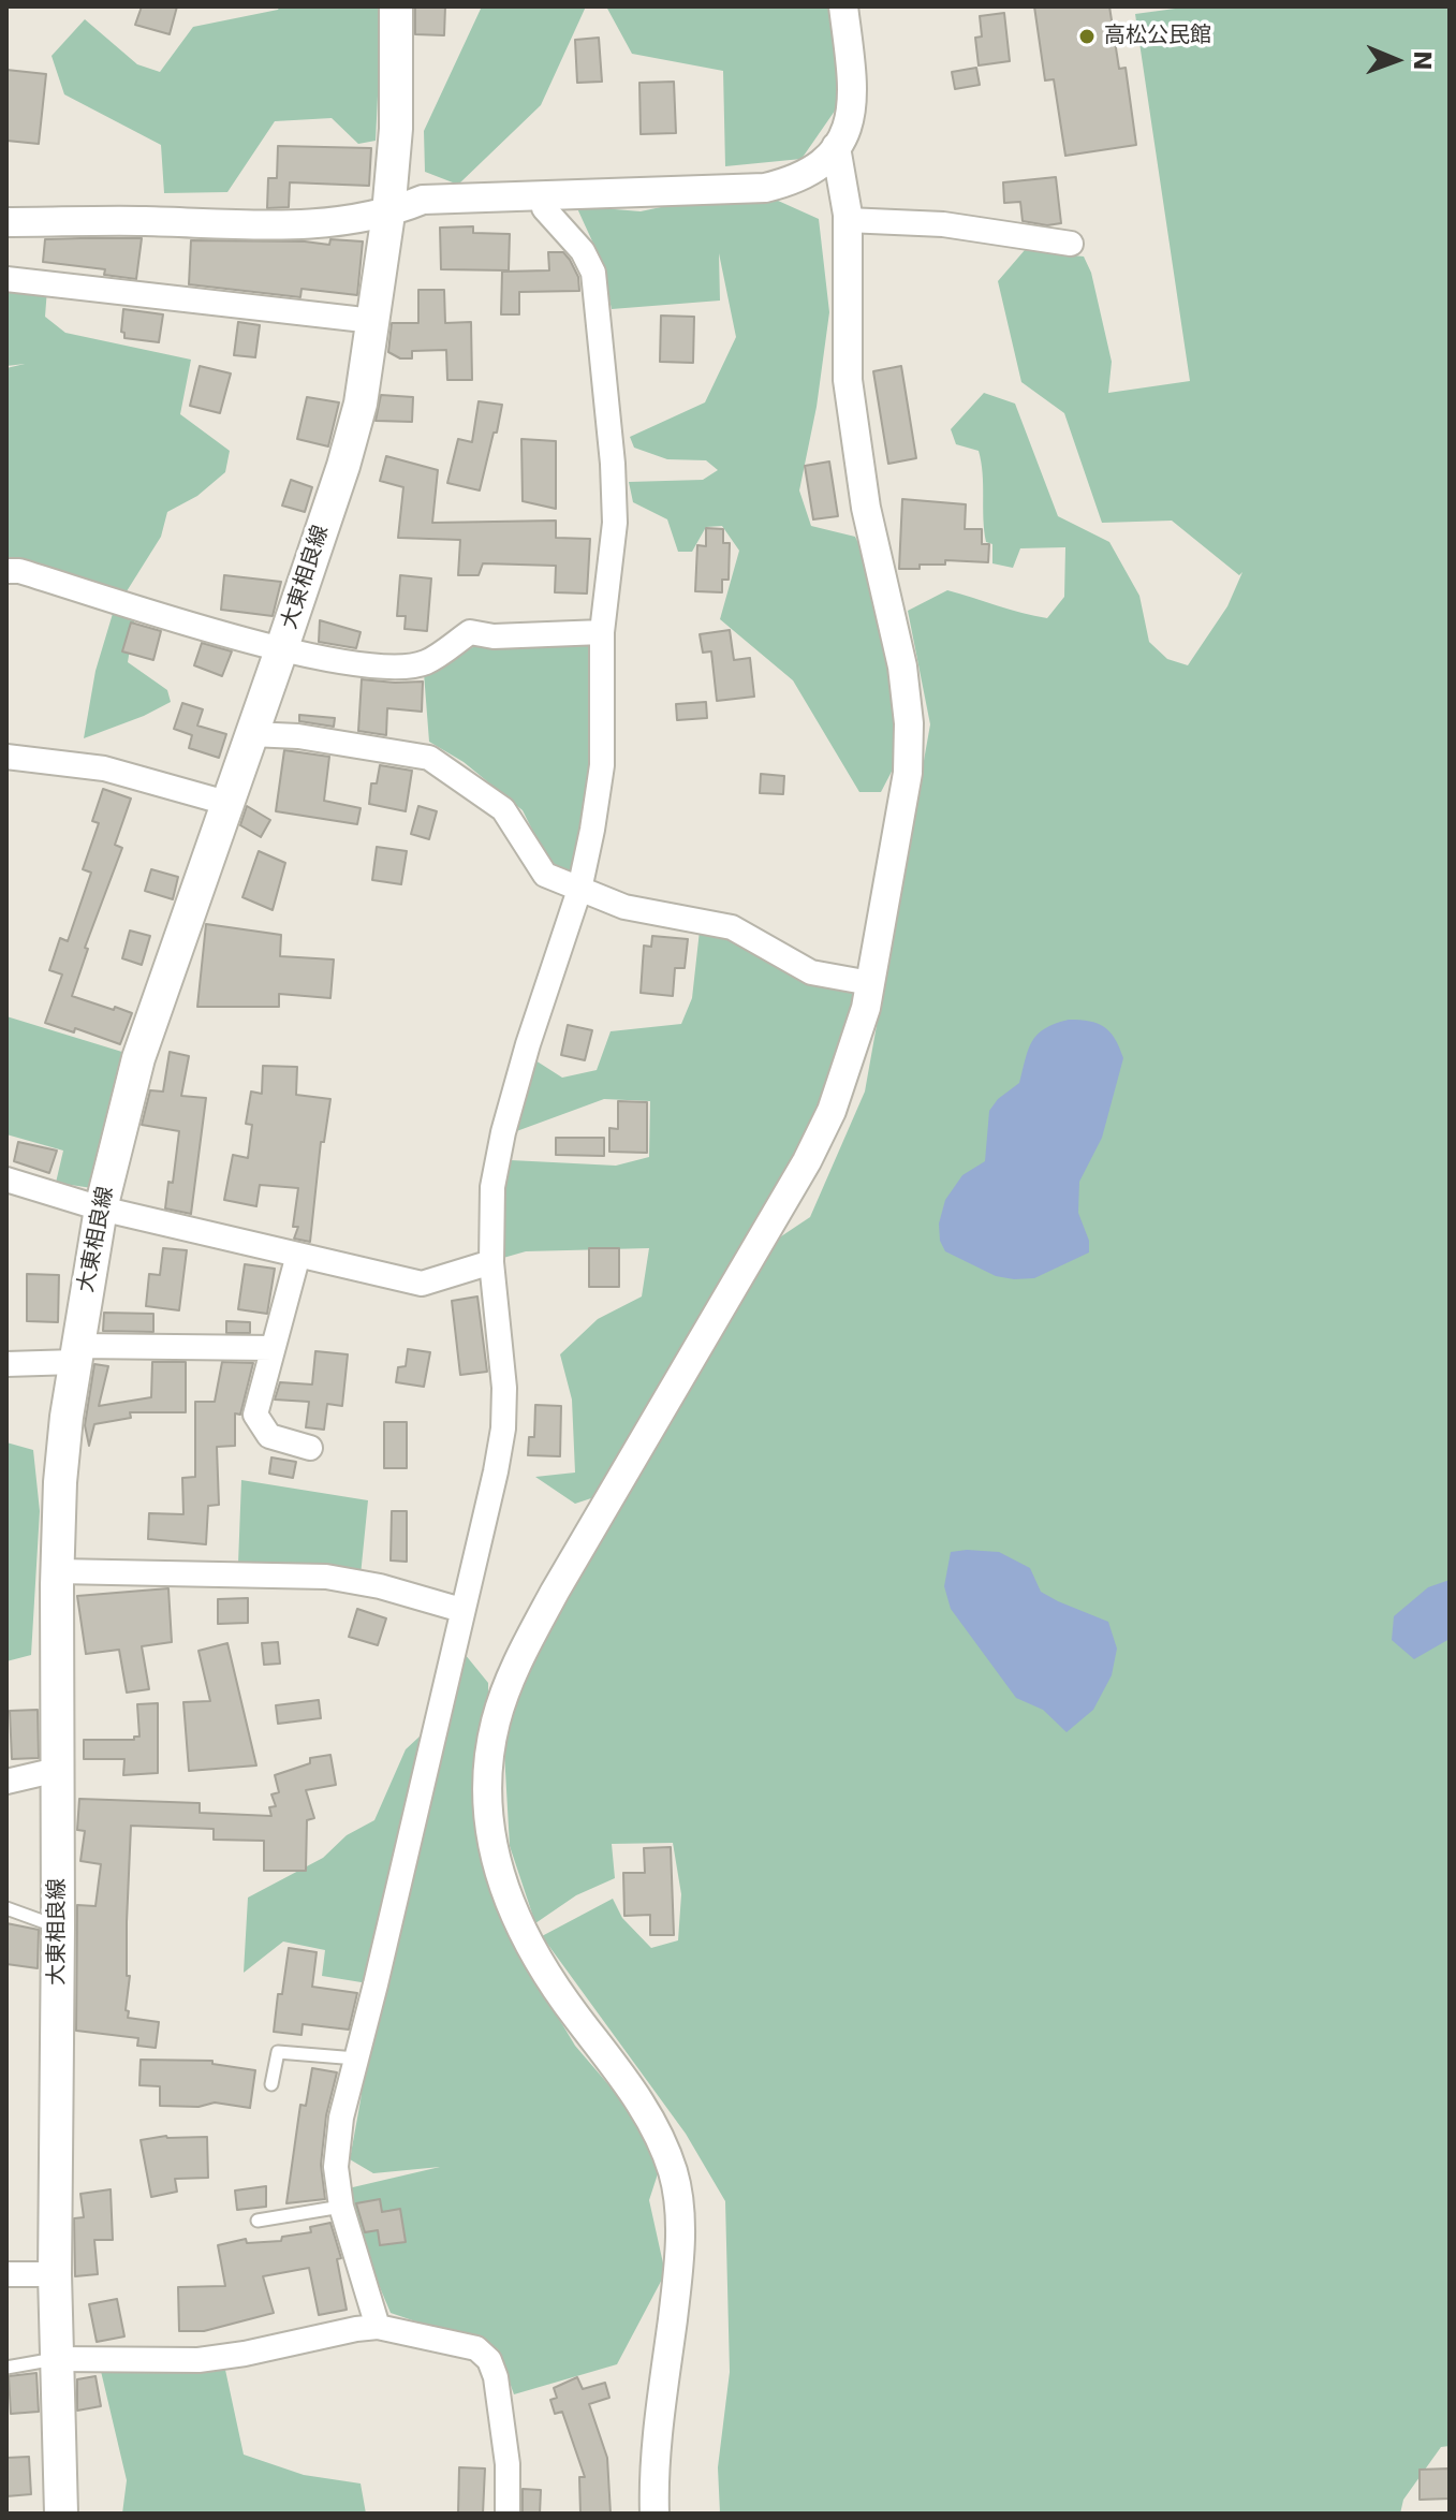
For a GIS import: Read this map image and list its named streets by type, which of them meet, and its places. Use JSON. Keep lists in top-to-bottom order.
{
  "streets": {
    "main road": ["大東相良線"]
  },
  "places": ["高松公民館"],
  "north": "right"
}
